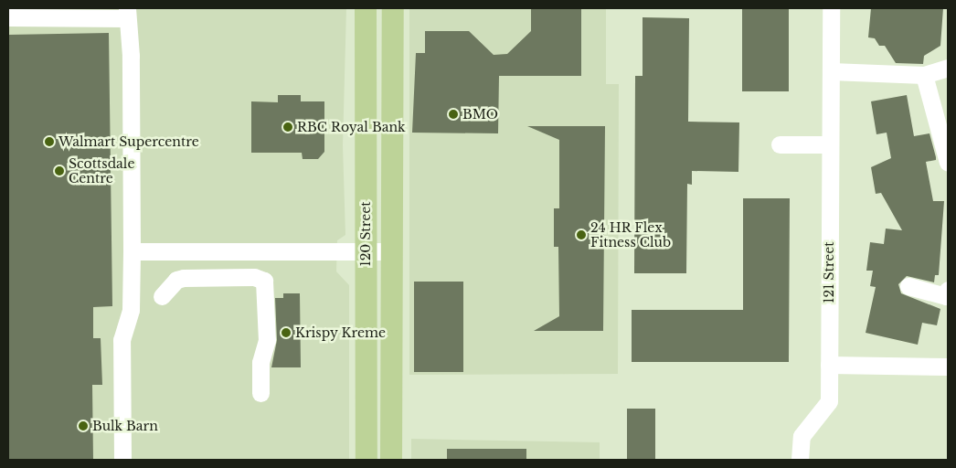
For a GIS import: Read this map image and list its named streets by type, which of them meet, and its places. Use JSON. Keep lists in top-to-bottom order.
{
  "streets": {
    "main road": ["120 Street"],
    "street": ["121 Street"]
  },
  "places": [
    "BMO",
    "RBC Royal Bank",
    "Walmart Supercentre",
    "Scottsdale Centre",
    "24 HR Flex Fitness Club",
    "Krispy Kreme",
    "Bulk Barn"
  ]
}
